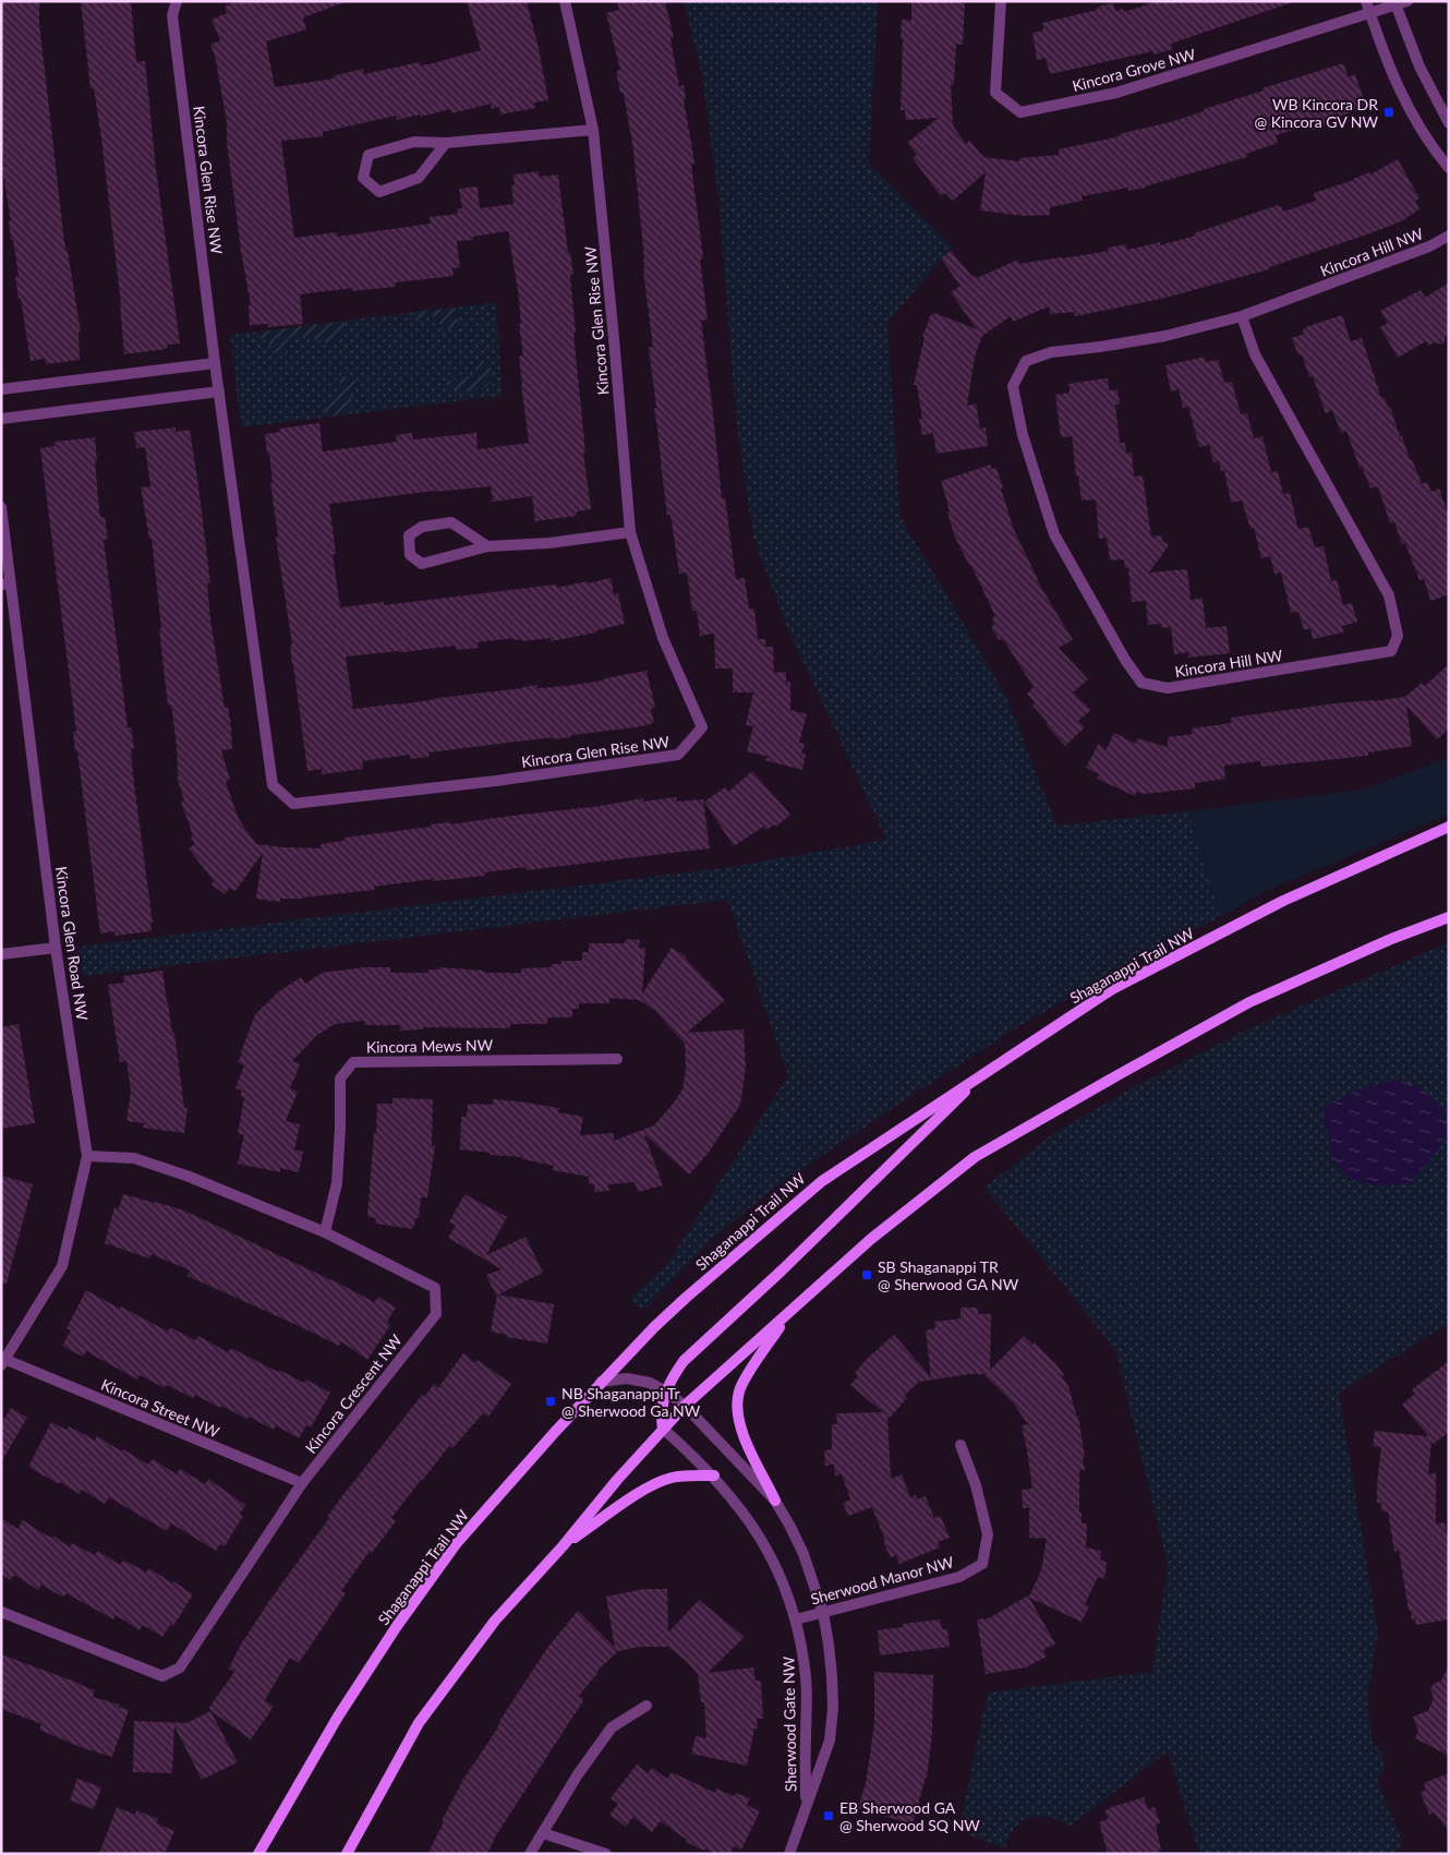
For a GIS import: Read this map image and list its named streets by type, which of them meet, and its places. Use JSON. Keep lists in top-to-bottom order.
{
  "streets": {
    "main road": ["Shaganappi Trail NW"],
    "street": [
      "Kincora Grove NW",
      "Kincora Glen Rise NW",
      "Kincora Hill NW",
      "Kincora Glen Road NW",
      "Kincora Mews NW",
      "Kincora Crescent NW",
      "Kincora Street NW",
      "Sherwood Manor NW",
      "Sherwood Gate NW"
    ]
  },
  "crossings": [
    ["Kincora Glen Road NW", "Kincora Crescent NW"],
    ["Kincora Glen Road NW", "Kincora Street NW"],
    ["Shaganappi Trail NW", "Sherwood Gate NW"],
    ["Kincora Mews NW", "Kincora Crescent NW"],
    ["Kincora Crescent NW", "Kincora Street NW"],
    ["Sherwood Manor NW", "Sherwood Gate NW"]
  ],
  "places": {
    "transit": [
      "WB Kincora DR @ Kincora GV NW",
      "SB Shaganappi TR @ Sherwood GA NW",
      "NB Shaganappi Tr @ Sherwood Ga NW",
      "EB Sherwood GA @ Sherwood SQ NW"
    ]
  }
}
